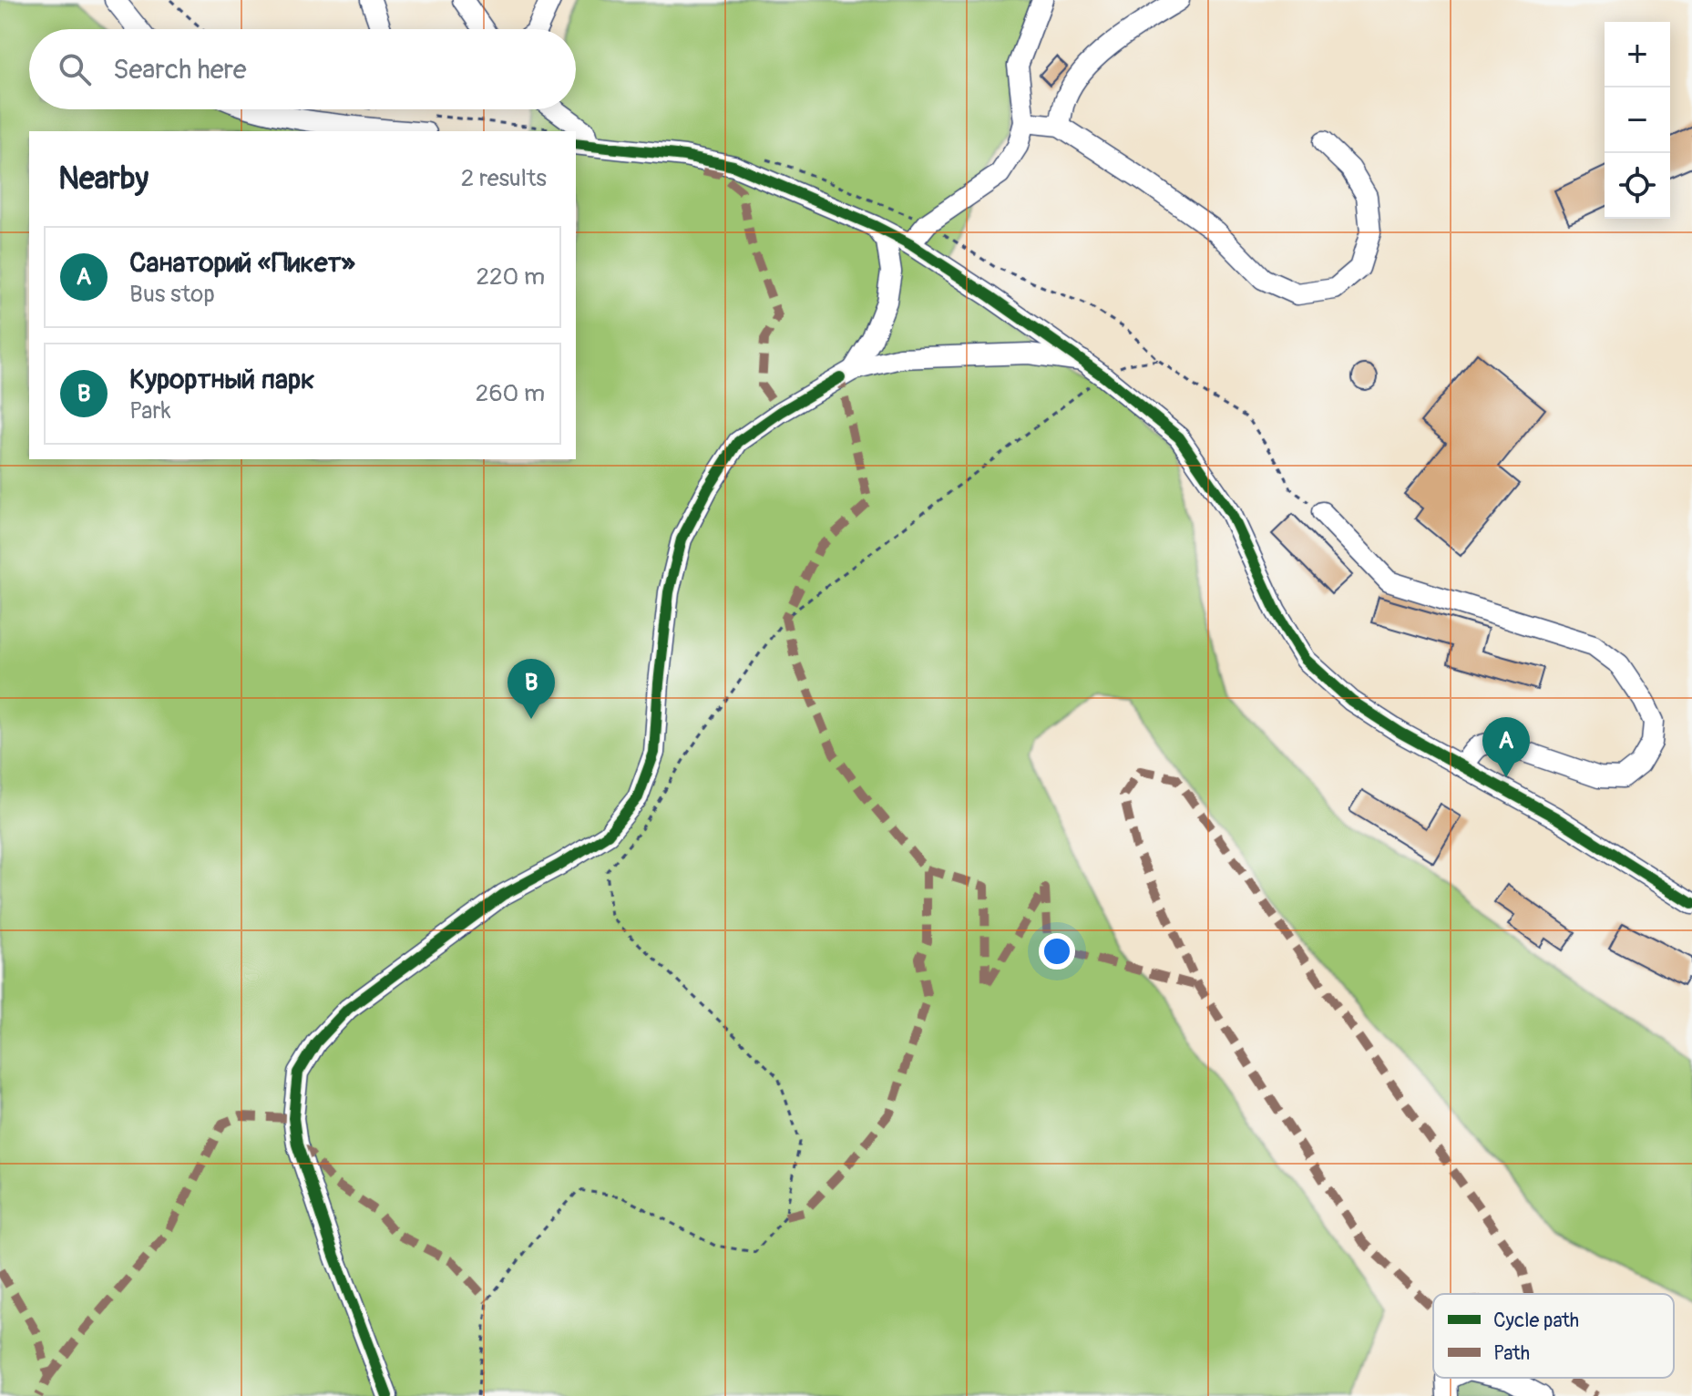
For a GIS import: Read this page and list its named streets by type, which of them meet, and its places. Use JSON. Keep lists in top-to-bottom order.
{
  "legend": ["Cycle path", "Path"],
  "page": {
    "map_buttons": ["+", "−"],
    "search": "Search here",
    "heading": ["Nearby", "2 results"],
    "list": [
      {
        "mark": "A",
        "name": "Санаторий «Пикет»",
        "note": "Bus stop",
        "value": "220 m"
      },
      {
        "mark": "B",
        "name": "Курортный парк",
        "note": "Park",
        "value": "260 m"
      }
    ],
    "pins": ["B", "A"]
  }
}
